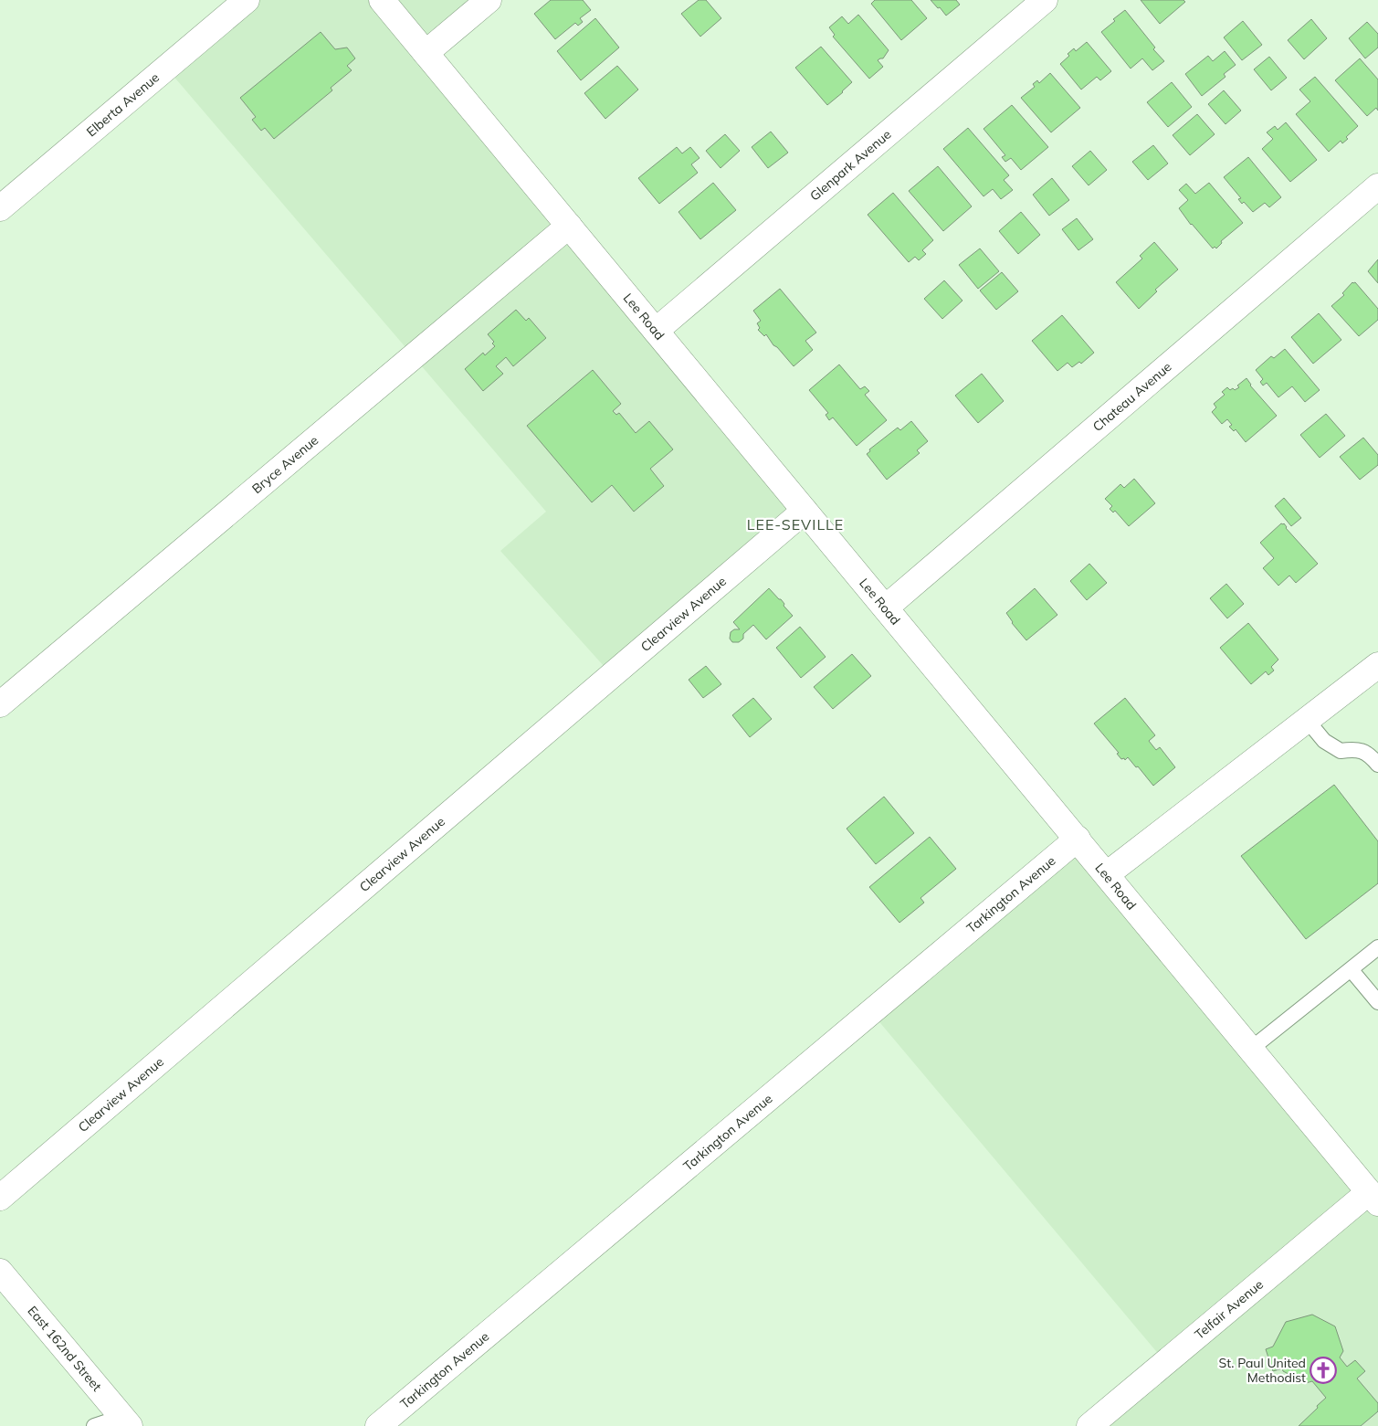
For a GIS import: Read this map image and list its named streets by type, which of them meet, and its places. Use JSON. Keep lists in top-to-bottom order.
{
  "streets": {
    "street": [
      "Elberta Avenue",
      "Glenpark Avenue",
      "Lee Road",
      "Chateau Avenue",
      "Bryce Avenue",
      "Clearview Avenue",
      "Tarkington Avenue",
      "Telfair Avenue",
      "East 162nd Street"
    ]
  },
  "crossings": [
    ["Glenpark Avenue", "Lee Road"],
    ["Lee Road", "Chateau Avenue"],
    ["Lee Road", "Bryce Avenue"],
    ["Lee Road", "Clearview Avenue"],
    ["Lee Road", "Tarkington Avenue"],
    ["Lee Road", "Telfair Avenue"]
  ],
  "districts": ["LEE-SEVILLE"],
  "places": {
    "church": ["St. Paul United Methodist"]
  }
}
